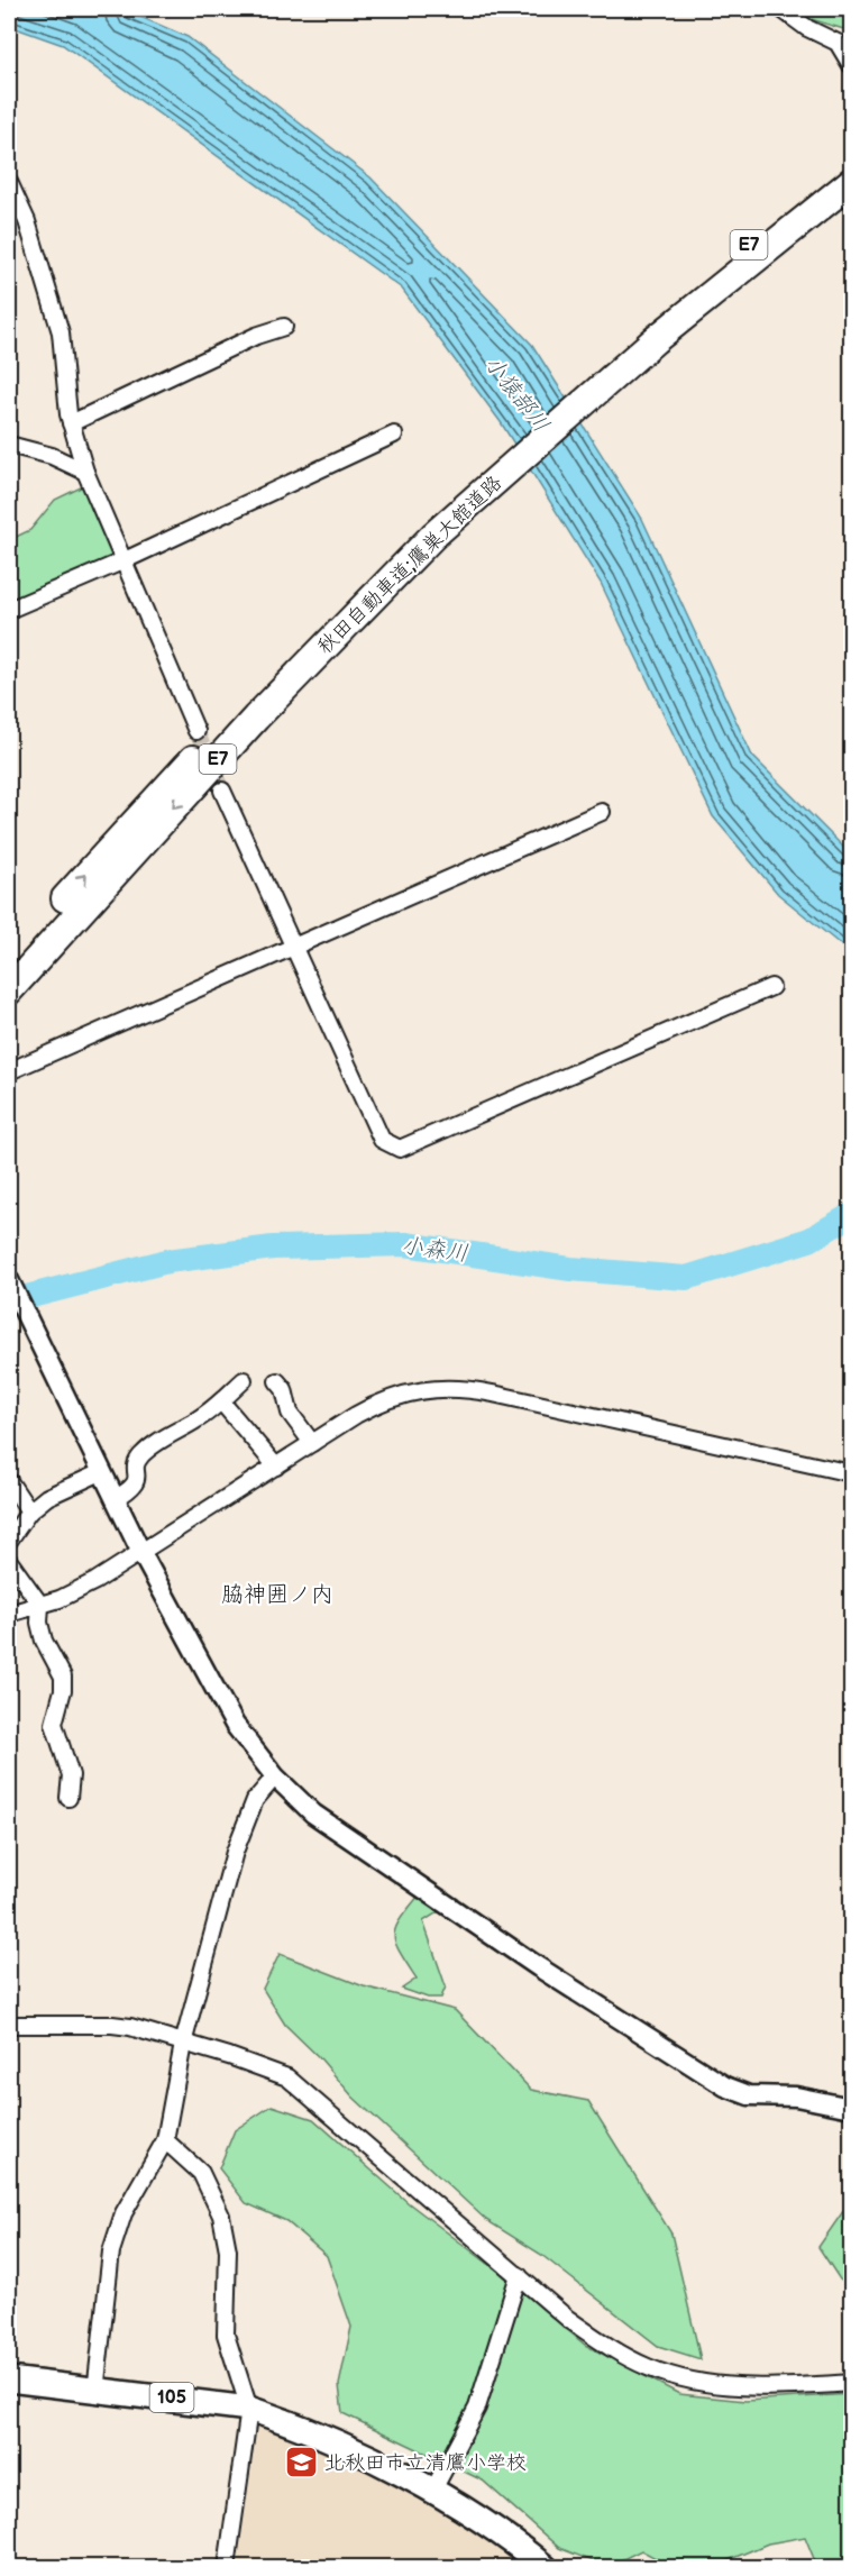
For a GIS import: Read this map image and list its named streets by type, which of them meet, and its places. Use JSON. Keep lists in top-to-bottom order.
{
  "streets": {
    "highway": ["E7", "秋田自動車道;鷹巣大館道路", "105"]
  },
  "districts": ["脇神囲ノ内"],
  "water": ["小猿部川", "小森川"],
  "places": {
    "school or university": ["北秋田市立清鷹小学校"]
  }
}
